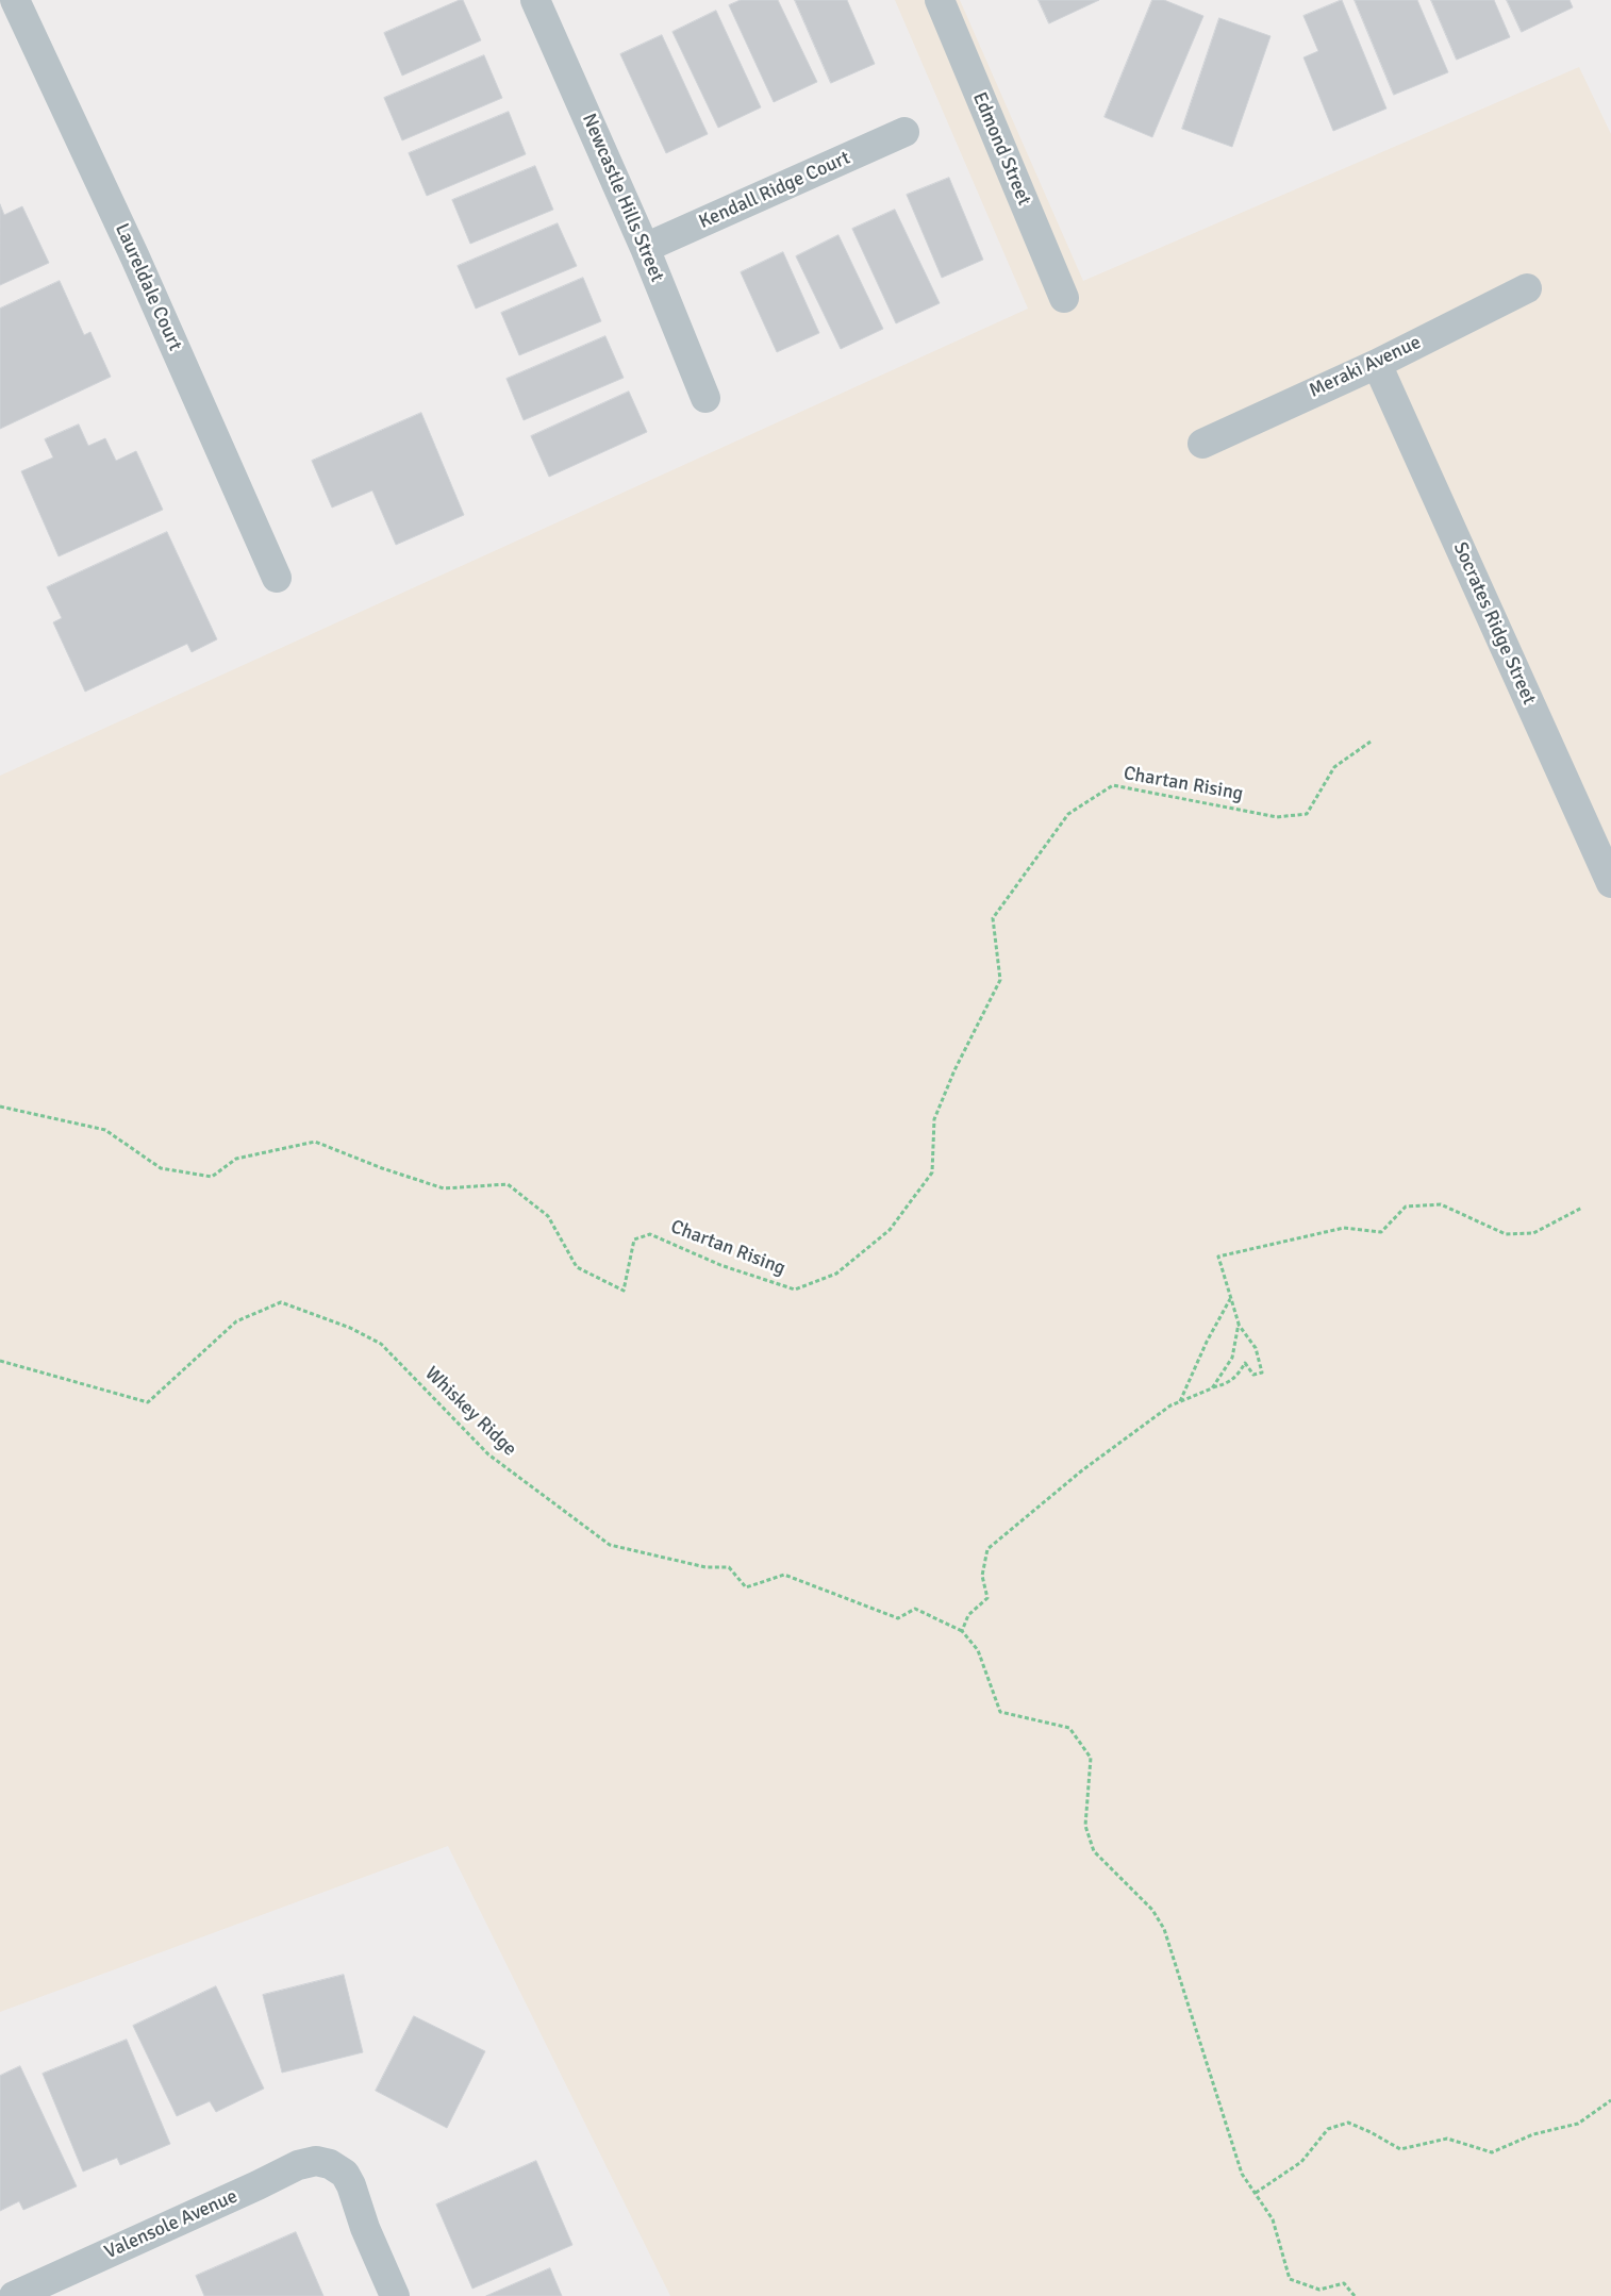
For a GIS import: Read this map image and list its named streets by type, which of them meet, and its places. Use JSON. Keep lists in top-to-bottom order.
{
  "streets": {
    "street": [
      "Edmond Street",
      "Kendall Ridge Court",
      "Newcastle Hills Street",
      "Laureldale Court",
      "Meraki Avenue",
      "Socrates Ridge Street",
      "Valensole Avenue"
    ],
    "path": ["Chartan Rising", "Whiskey Ridge"]
  },
  "crossings": [
    ["Kendall Ridge Court", "Newcastle Hills Street"],
    ["Meraki Avenue", "Socrates Ridge Street"]
  ]
}
